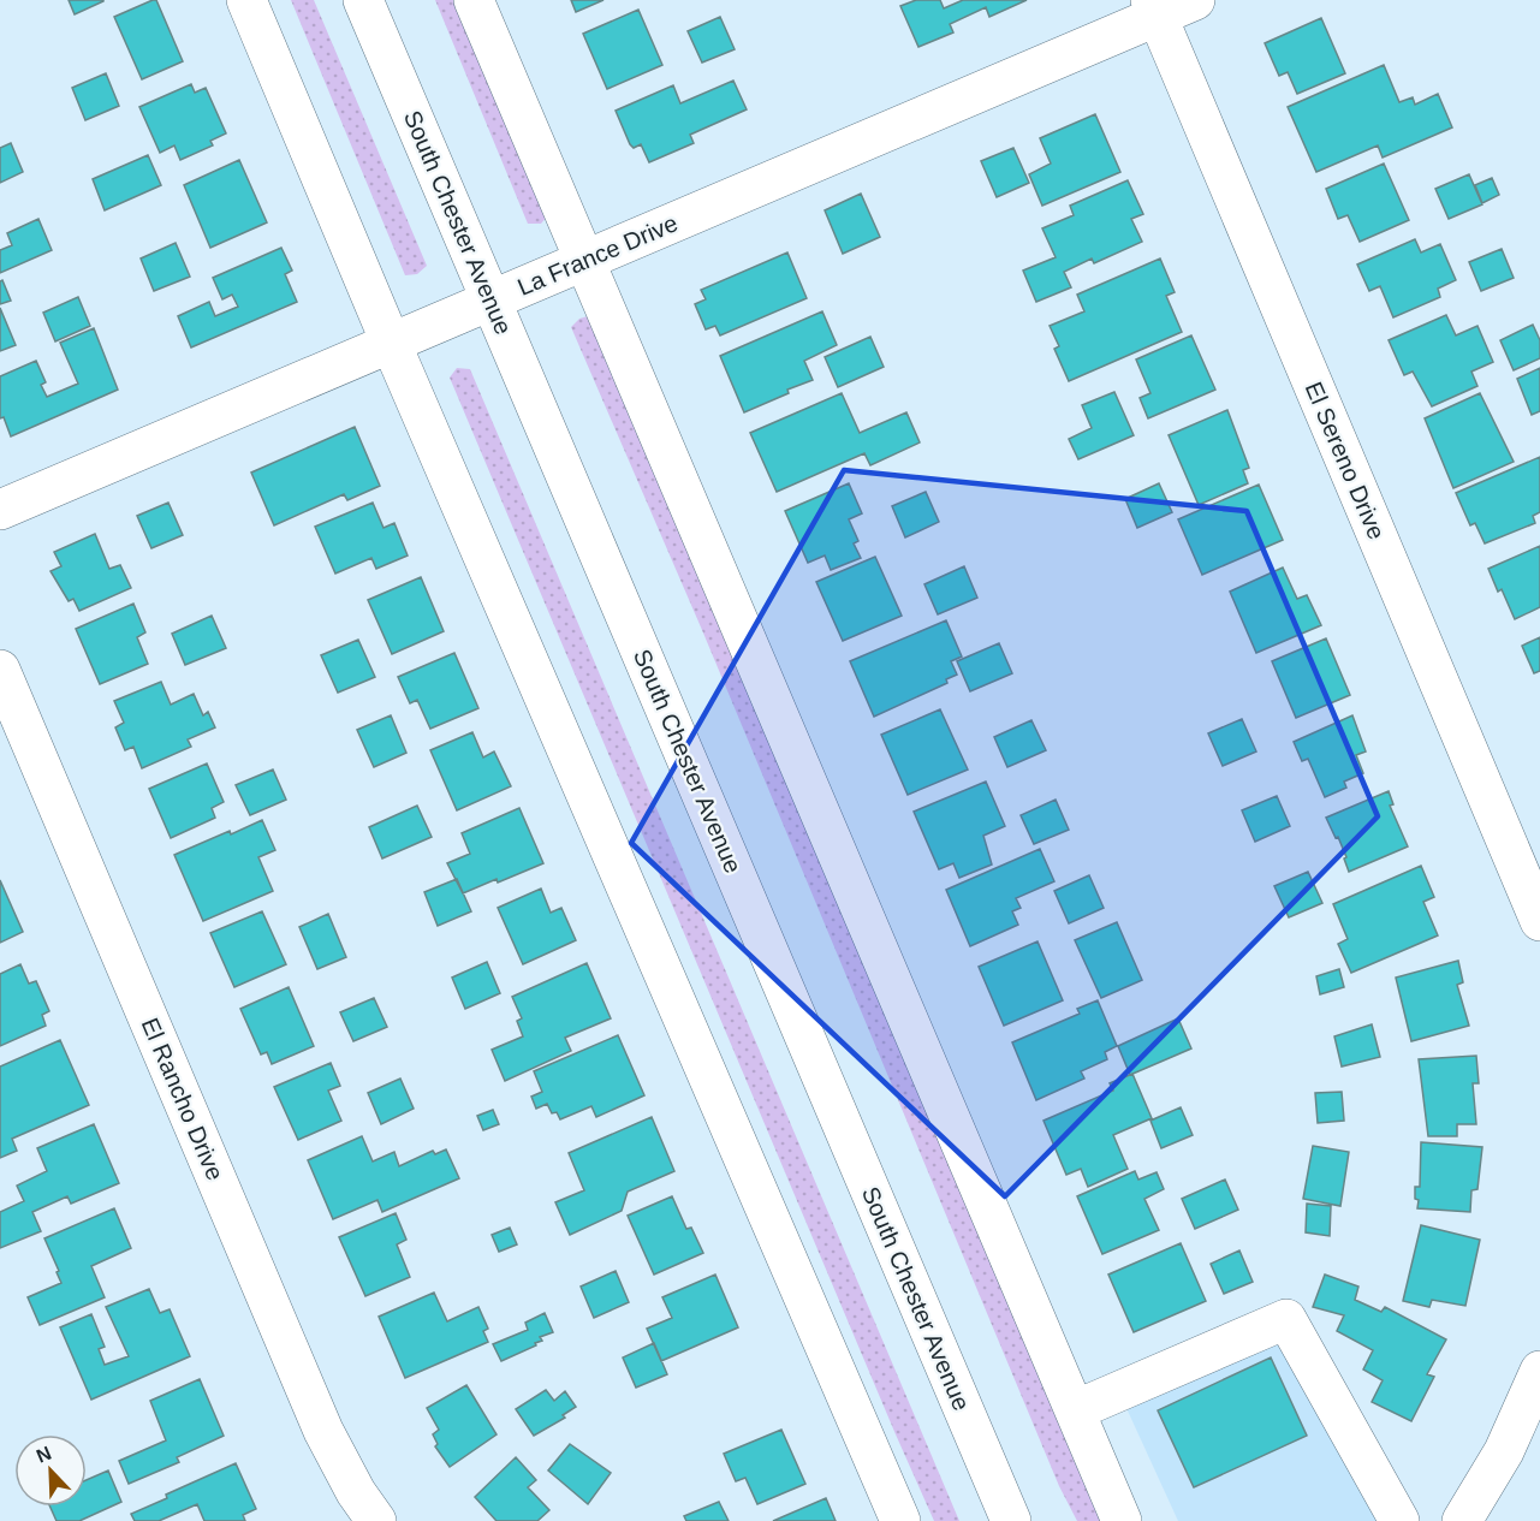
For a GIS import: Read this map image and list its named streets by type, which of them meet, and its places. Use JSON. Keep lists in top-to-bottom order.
{
  "streets": {
    "street": [
      "South Chester Avenue",
      "La France Drive",
      "El Sereno Drive",
      "El Rancho Drive"
    ]
  },
  "crossings": [
    ["South Chester Avenue", "La France Drive"],
    ["La France Drive", "El Sereno Drive"]
  ],
  "north": "top left"
}
